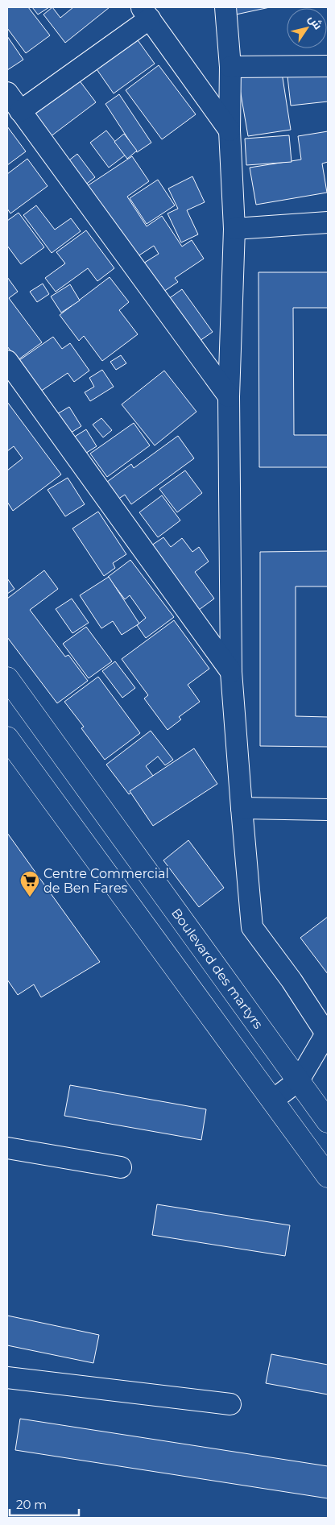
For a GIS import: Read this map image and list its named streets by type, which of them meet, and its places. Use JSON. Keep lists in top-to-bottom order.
{
  "streets": {
    "highway": ["Boulevard des martyrs"]
  },
  "places": {
    "supermarket": ["Centre Commercial de Ben Fares"]
  },
  "scale_bar": "20 m",
  "north": "top right"
}
